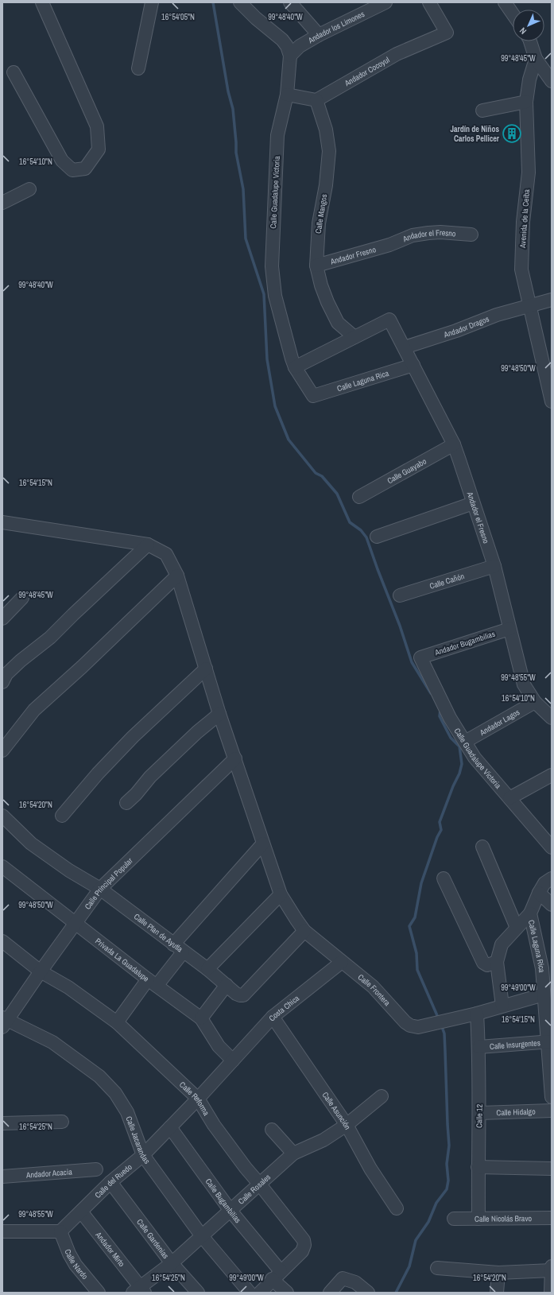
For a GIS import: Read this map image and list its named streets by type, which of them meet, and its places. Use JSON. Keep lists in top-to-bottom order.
{
  "streets": {
    "street": [
      "Andador los Limones",
      "Andador Cocoyul",
      "Calle Guadalupe Victoria",
      "Calle Mangos",
      "Avenida de la Ceiba",
      "Andador el Fresno",
      "Andador Fresno",
      "Andador Dragos",
      "Calle Laguna Rica",
      "Calle Guayabo",
      "Calle Cañón",
      "Andador Bugambilias",
      "Andador Lagos",
      "Calle Principal Popular",
      "Calle Plan de Ayutla",
      "Privada La Guadalupe",
      "Calle Frontera",
      "Costa Chica",
      "Calle Insurgentes",
      "Calle Reforma",
      "Calle Asunción",
      "Calle Hidalgo",
      "Calle 12",
      "Calle Jacarandas",
      "Andador Acacia",
      "Calle del Ruedo",
      "Calle Rosales",
      "Calle Bugambilias",
      "Calle Nicolás Bravo",
      "Calle Gardenias",
      "Andador Mirto",
      "Calle Nardo"
    ]
  },
  "crossings": [
    ["Andador los Limones", "Calle Guadalupe Victoria"],
    ["Andador Cocoyul", "Calle Mangos"],
    ["Calle Guadalupe Victoria", "Calle Laguna Rica"],
    ["Calle Guadalupe Victoria", "Andador Bugambilias"],
    ["Calle Guadalupe Victoria", "Andador Lagos"],
    ["Calle Mangos", "Andador el Fresno"],
    ["Calle Mangos", "Andador Fresno"],
    ["Avenida de la Ceiba", "Andador Dragos"],
    ["Andador el Fresno", "Andador Fresno"],
    ["Andador el Fresno", "Andador Dragos"],
    ["Andador el Fresno", "Calle Laguna Rica"],
    ["Andador el Fresno", "Calle Guayabo"],
    ["Andador el Fresno", "Calle Cañón"],
    ["Andador el Fresno", "Andador Bugambilias"],
    ["Andador el Fresno", "Andador Lagos"],
    ["Calle Laguna Rica", "Calle Frontera"],
    ["Calle Laguna Rica", "Calle Insurgentes"],
    ["Calle Principal Popular", "Calle Plan de Ayutla"],
    ["Calle Principal Popular", "Privada La Guadalupe"],
    ["Calle Principal Popular", "Calle Frontera"],
    ["Calle Principal Popular", "Calle Reforma"],
    ["Calle Principal Popular", "Calle Jacarandas"],
    ["Calle Plan de Ayutla", "Calle Frontera"],
    ["Privada La Guadalupe", "Costa Chica"],
    ["Privada La Guadalupe", "Calle del Ruedo"],
    ["Calle Frontera", "Costa Chica"],
    ["Calle Frontera", "Calle 12"],
    ["Costa Chica", "Calle Asunción"],
    ["Costa Chica", "Calle del Ruedo"],
    ["Calle Insurgentes", "Calle 12"],
    ["Calle Reforma", "Calle del Ruedo"],
    ["Calle Reforma", "Calle Rosales"],
    ["Calle Reforma", "Calle Bugambilias"],
    ["Calle Asunción", "Calle Rosales"],
    ["Calle Hidalgo", "Calle 12"],
    ["Calle 12", "Calle Nicolás Bravo"],
    ["Calle Jacarandas", "Calle del Ruedo"],
    ["Calle Jacarandas", "Calle Rosales"],
    ["Calle del Ruedo", "Calle Bugambilias"],
    ["Calle del Ruedo", "Calle Gardenias"],
    ["Calle del Ruedo", "Andador Mirto"],
    ["Calle del Ruedo", "Calle Nardo"],
    ["Calle Rosales", "Calle Bugambilias"],
    ["Calle Rosales", "Calle Gardenias"],
    ["Calle Rosales", "Andador Mirto"]
  ],
  "places": {
    "building": ["Jardín de Niños Carlos Pellicer"]
  },
  "north": "bottom left",
  "coordinates": [
    "16°54'05\"N",
    "99°48'40\"W",
    "99°48'45\"W",
    "16°54'10\"N",
    "99°48'50\"W",
    "16°54'15\"N",
    "99°48'55\"W",
    "16°54'20\"N",
    "99°49'00\"W",
    "16°54'25\"N"
  ]
}
